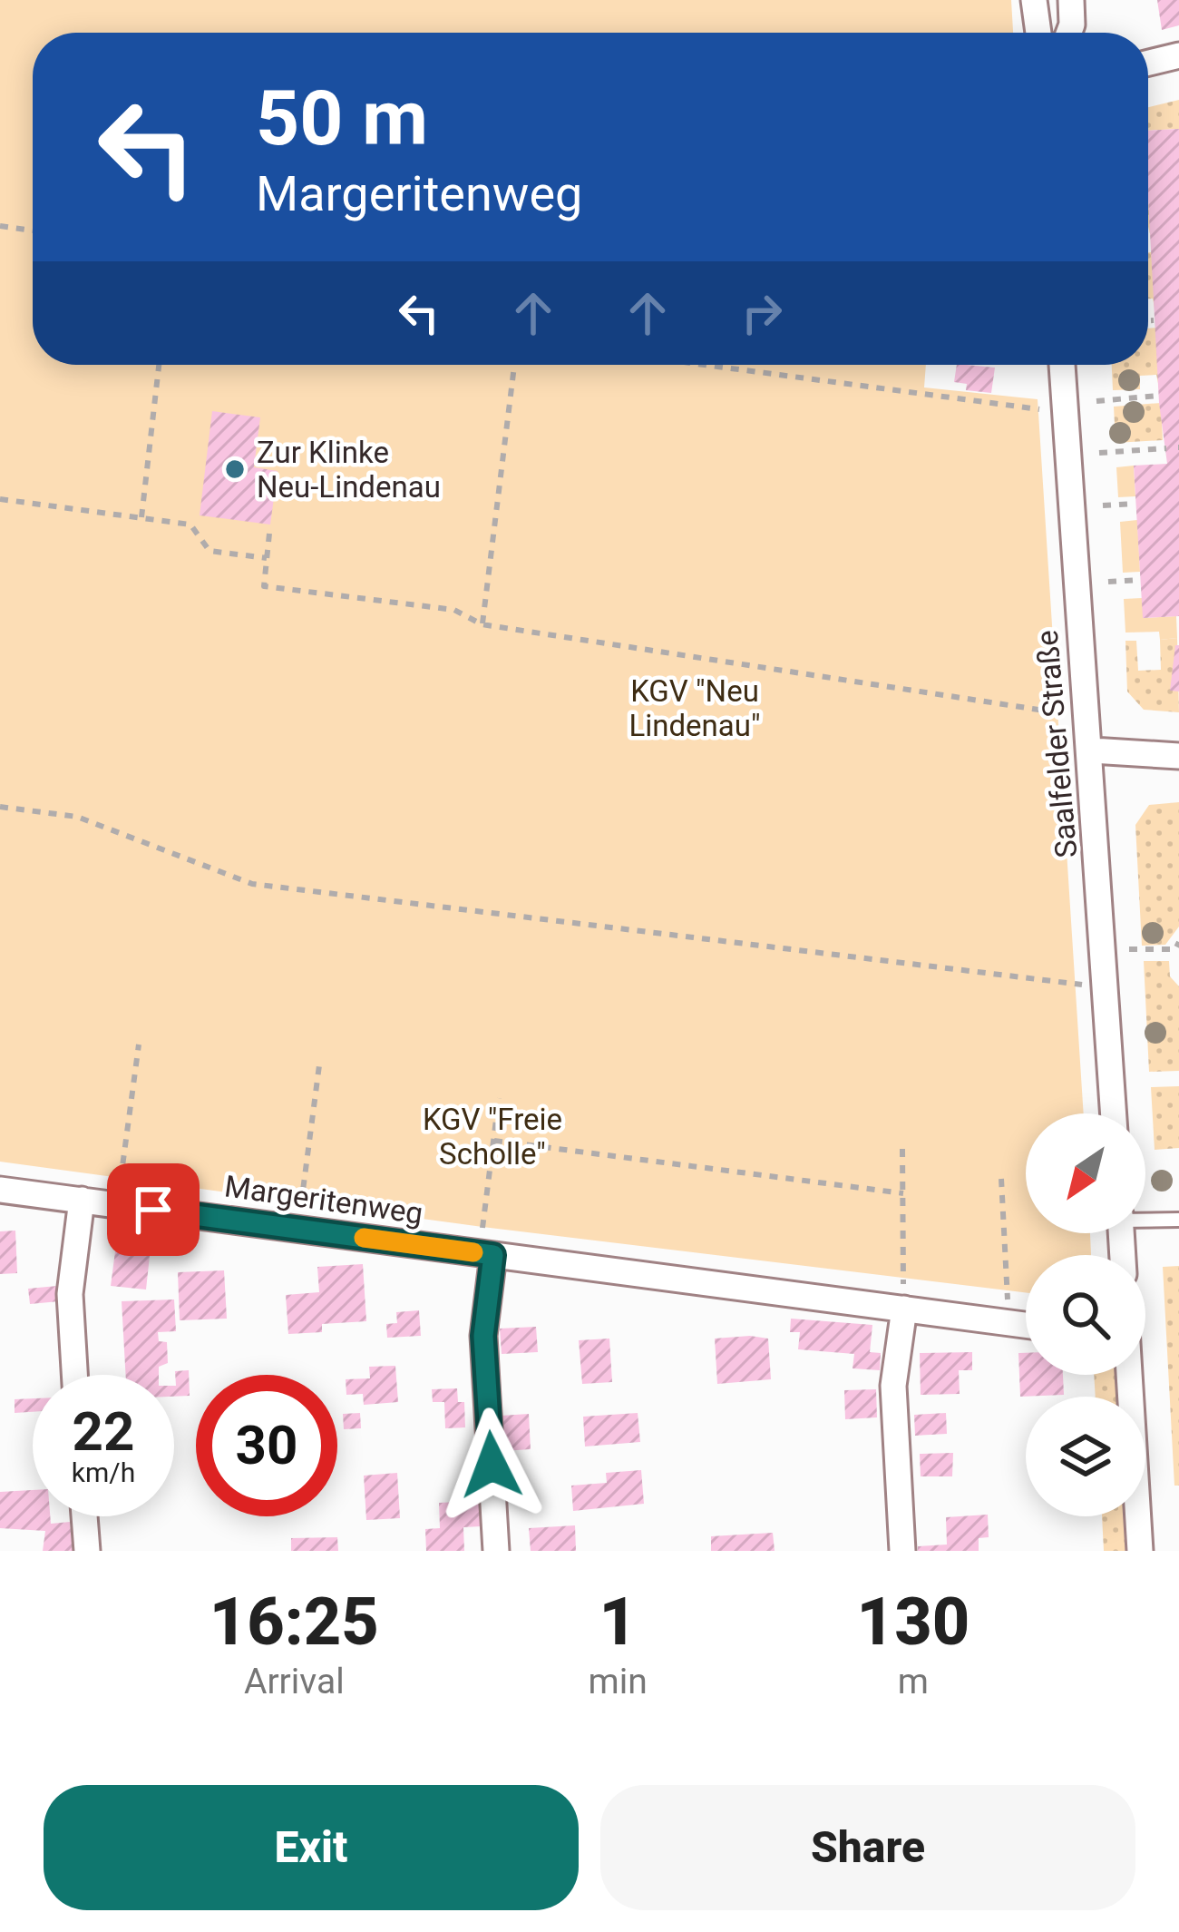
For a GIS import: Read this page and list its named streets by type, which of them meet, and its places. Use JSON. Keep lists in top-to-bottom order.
{
  "streets": {
    "street": ["Saalfelder Straße", "Margeritenweg"]
  },
  "parks": ["KGV \"Neu Lindenau\"", "KGV \"Freie Scholle\""],
  "places": ["Zur Klinke Neu-Lindenau"],
  "north": "bottom left",
  "page": {
    "turn": ["50 m", "Margeritenweg"],
    "speed": "22 km/h",
    "limit": "30",
    "eta": [
      "16:25",
      "Arrival",
      "1",
      "min",
      "130",
      "m"
    ],
    "buttons": ["Exit", "Share"]
  }
}
